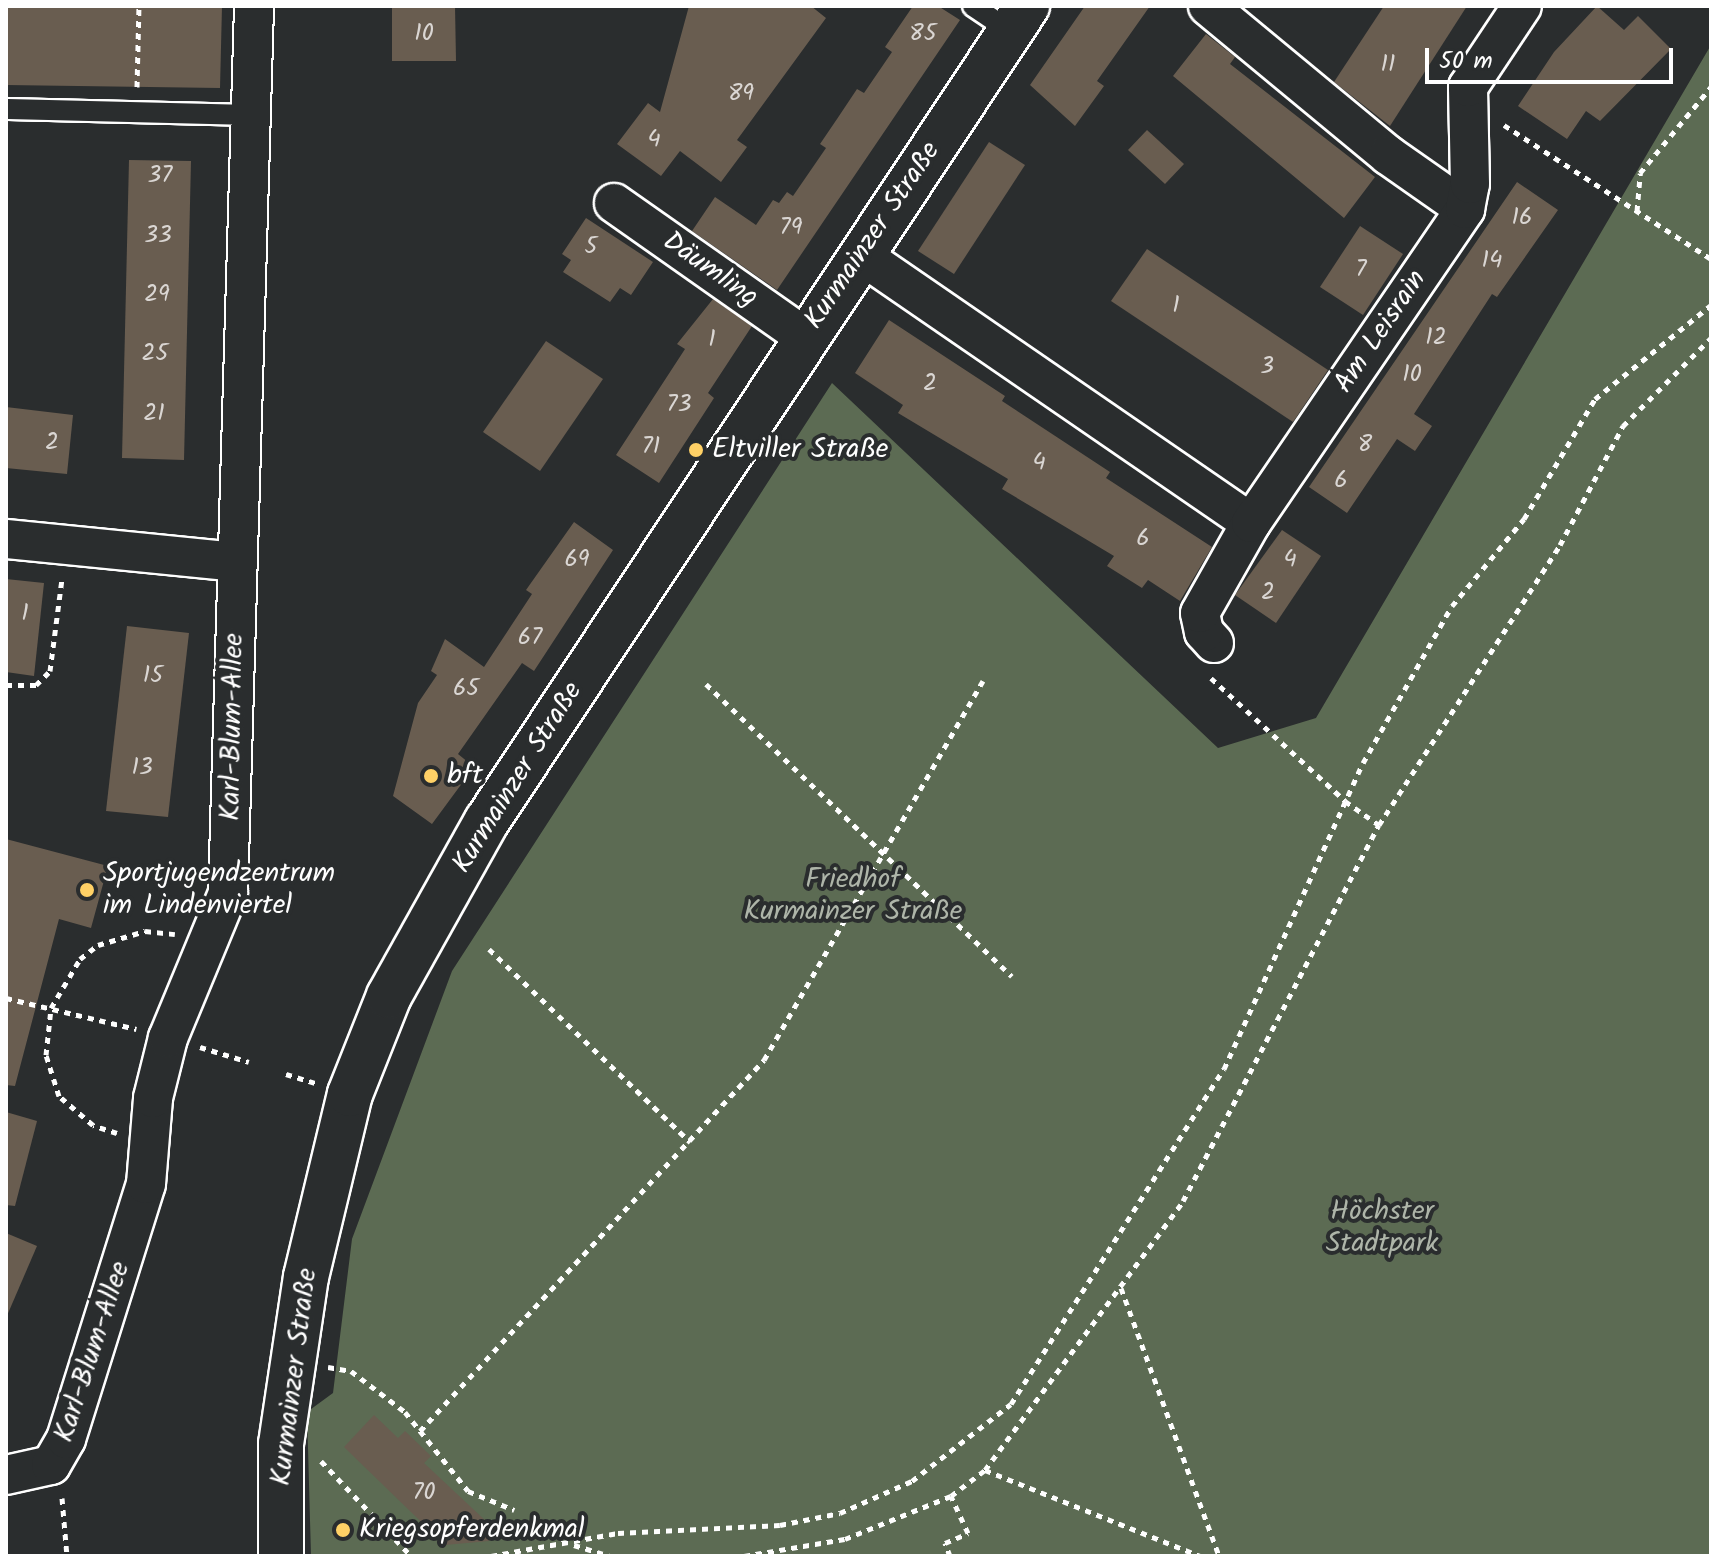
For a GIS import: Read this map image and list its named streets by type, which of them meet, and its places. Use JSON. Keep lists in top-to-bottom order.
{
  "streets": {
    "main road": ["Kurmainzer Straße"],
    "street": ["Däumling", "Am Leisrain", "Karl-Blum-Allee"]
  },
  "crossings": [
    ["Kurmainzer Straße", "Däumling"]
  ],
  "parks": ["Friedhof Kurmainzer Straße", "Höchster Stadtpark"],
  "places": [
    "Eltviller Straße",
    "bft",
    "Sportjugendzentrum im Lindenviertel",
    "Kriegsopferdenkmal"
  ],
  "house_numbers": [
    "10",
    "85",
    "11",
    "89",
    "4",
    "37",
    "16",
    "79",
    "33",
    "5",
    "14",
    "7",
    "29",
    "1",
    "12",
    "1",
    "25",
    "3",
    "10",
    "2",
    "73",
    "21",
    "2",
    "8",
    "71",
    "4",
    "6",
    "6",
    "69",
    "4",
    "2",
    "1",
    "67",
    "15",
    "65",
    "13",
    "70"
  ],
  "scale_bar": "50 m"
}
